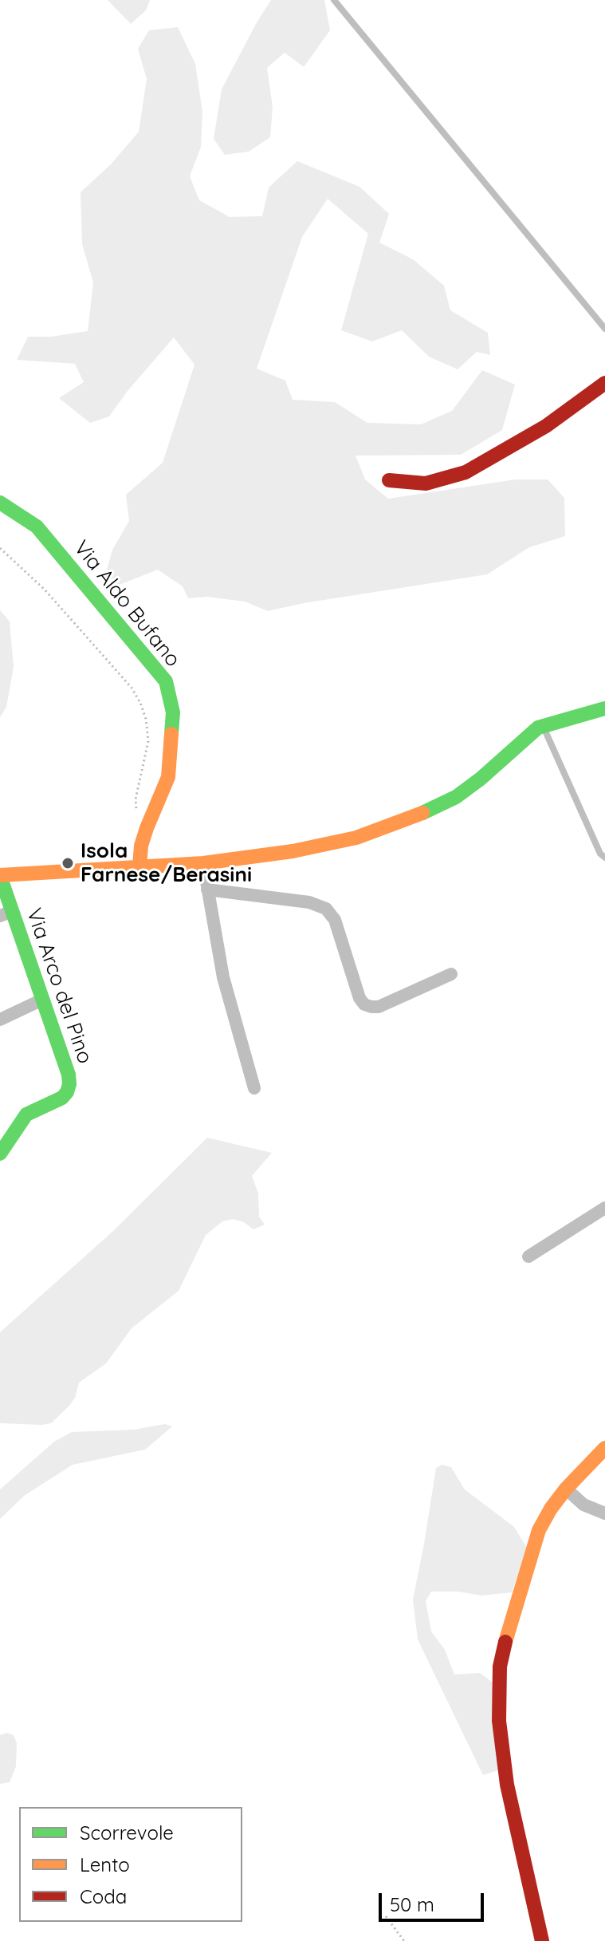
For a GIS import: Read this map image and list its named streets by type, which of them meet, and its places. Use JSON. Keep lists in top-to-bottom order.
{
  "streets": {
    "street": ["Via Aldo Bufano", "Via Arco del Pino"]
  },
  "places": ["Isola Farnese/Berasini"],
  "legend": ["Scorrevole", "Lento", "Coda"],
  "scale_bar": "50 m"
}
